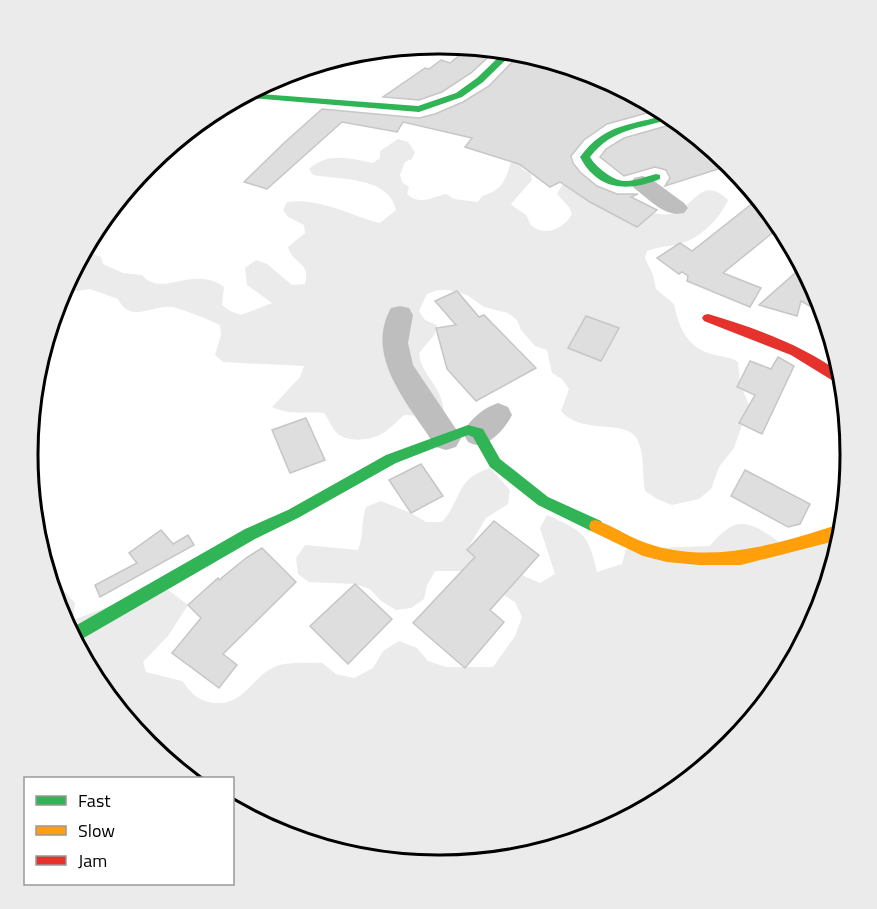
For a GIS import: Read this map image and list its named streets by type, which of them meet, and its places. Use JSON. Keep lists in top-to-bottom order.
{
  "legend": ["Fast", "Slow", "Jam"]
}
